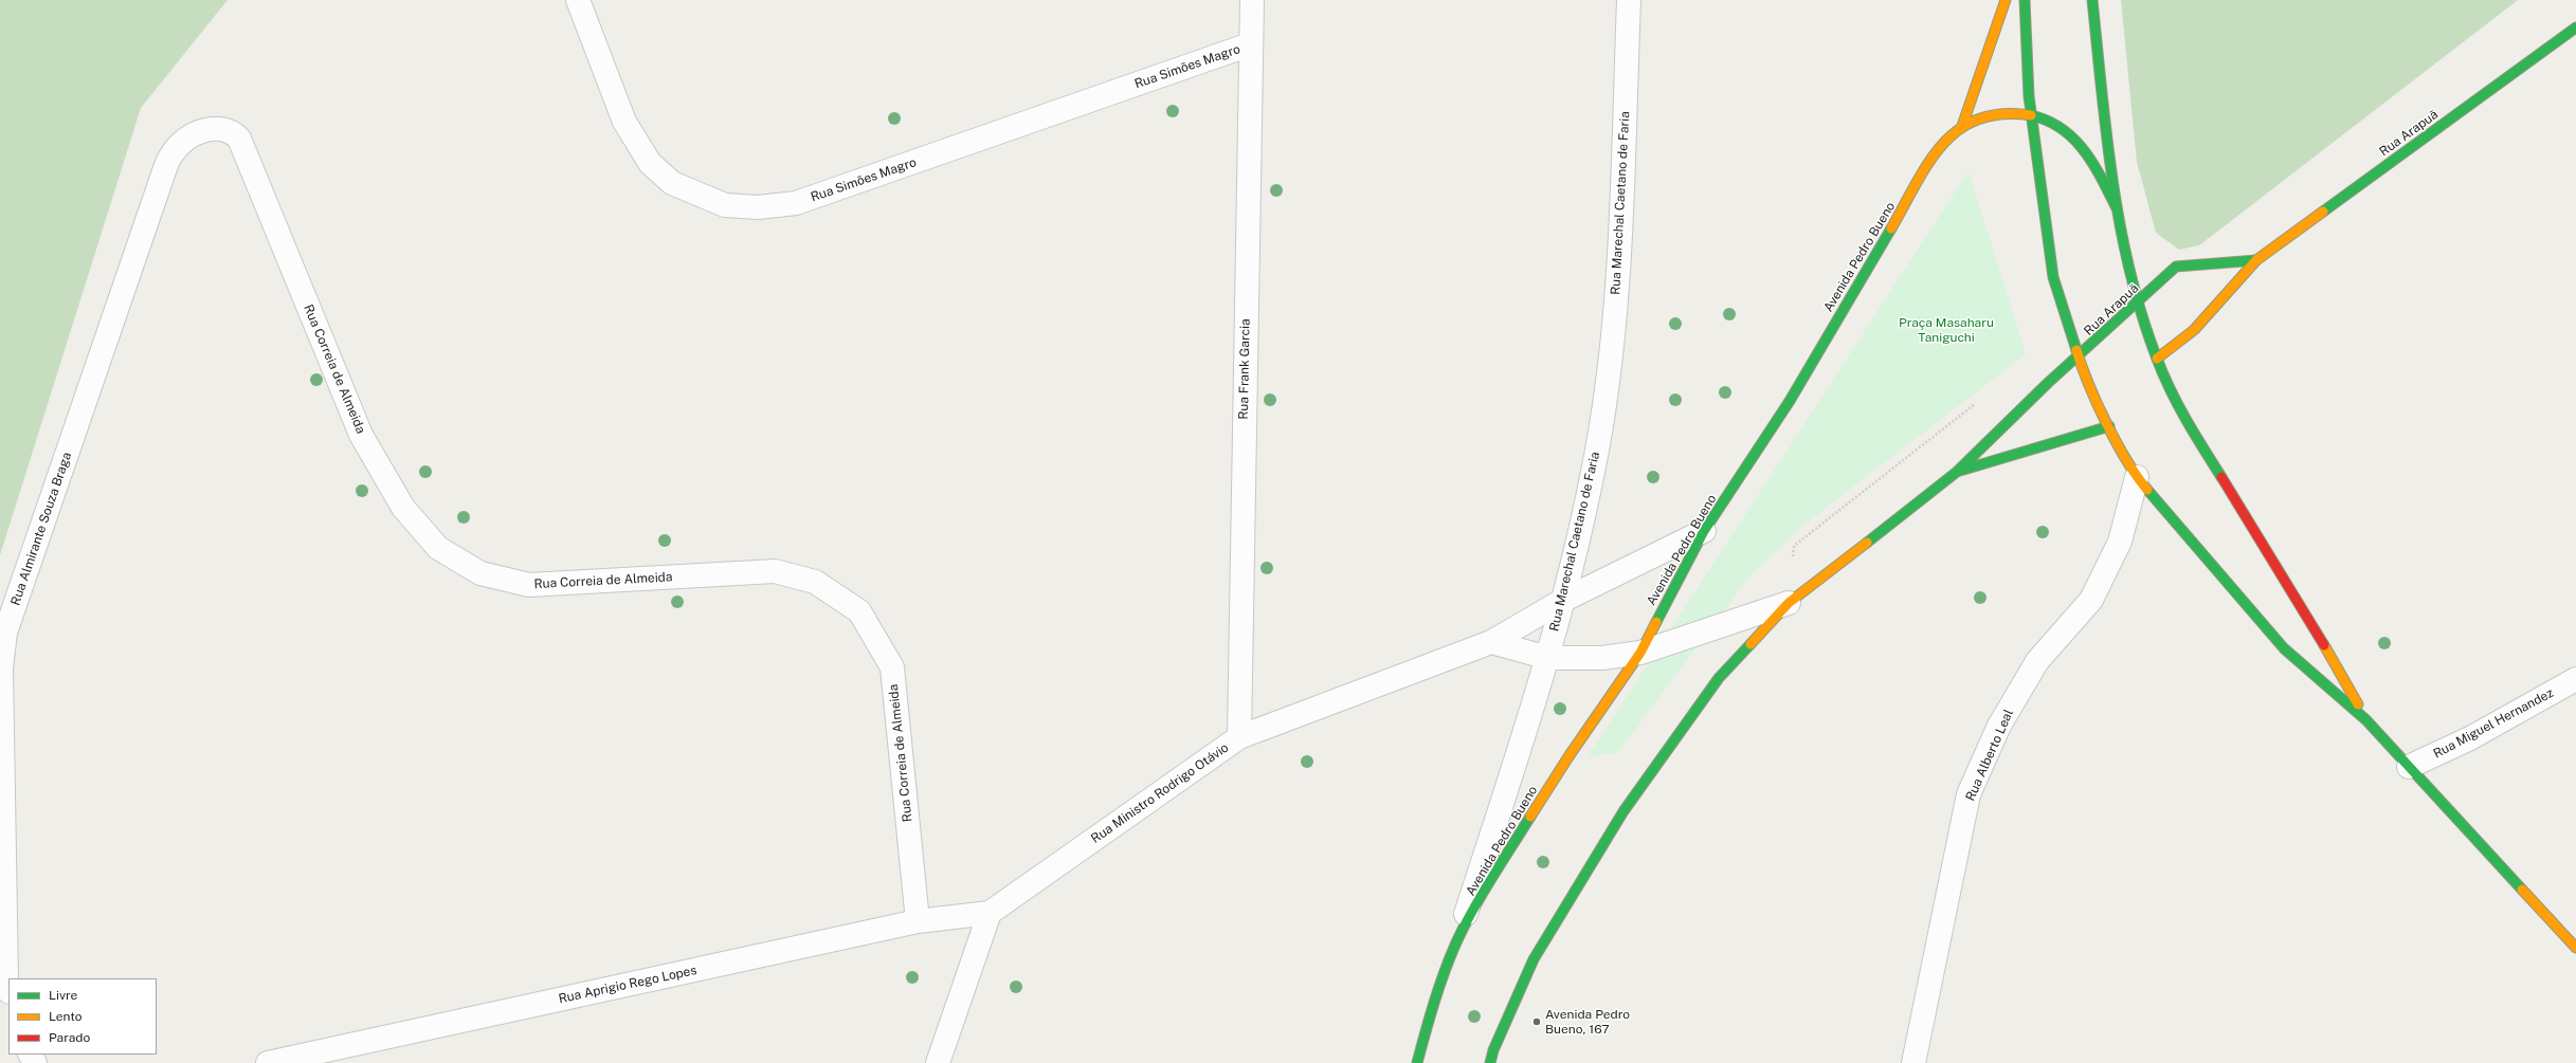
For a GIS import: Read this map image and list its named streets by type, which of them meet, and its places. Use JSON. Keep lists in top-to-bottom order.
{
  "streets": {
    "main road": ["Rua Arapuã", "Avenida Pedro Bueno"],
    "street": [
      "Rua Simões Magro",
      "Rua Marechal Caetano de Faria",
      "Rua Correia de Almeida",
      "Rua Frank Garcia",
      "Rua Almirante Souza Braga",
      "Rua Miguel Hernandez",
      "Rua Alberto Leal",
      "Rua Ministro Rodrigo Otávio",
      "Rua Aprigio Rego Lopes"
    ]
  },
  "crossings": [
    ["Rua Simões Magro", "Rua Frank Garcia"],
    ["Rua Marechal Caetano de Faria", "Avenida Pedro Bueno"],
    ["Rua Marechal Caetano de Faria", "Rua Ministro Rodrigo Otávio"],
    ["Avenida Pedro Bueno", "Rua Ministro Rodrigo Otávio"],
    ["Rua Correia de Almeida", "Rua Almirante Souza Braga"],
    ["Rua Correia de Almeida", "Rua Aprigio Rego Lopes"],
    ["Rua Frank Garcia", "Rua Ministro Rodrigo Otávio"],
    ["Rua Ministro Rodrigo Otávio", "Rua Aprigio Rego Lopes"]
  ],
  "parks": ["Praça Masaharu Taniguchi"],
  "places": ["Avenida Pedro Bueno, 167"],
  "legend": ["Livre", "Lento", "Parado"]
}
